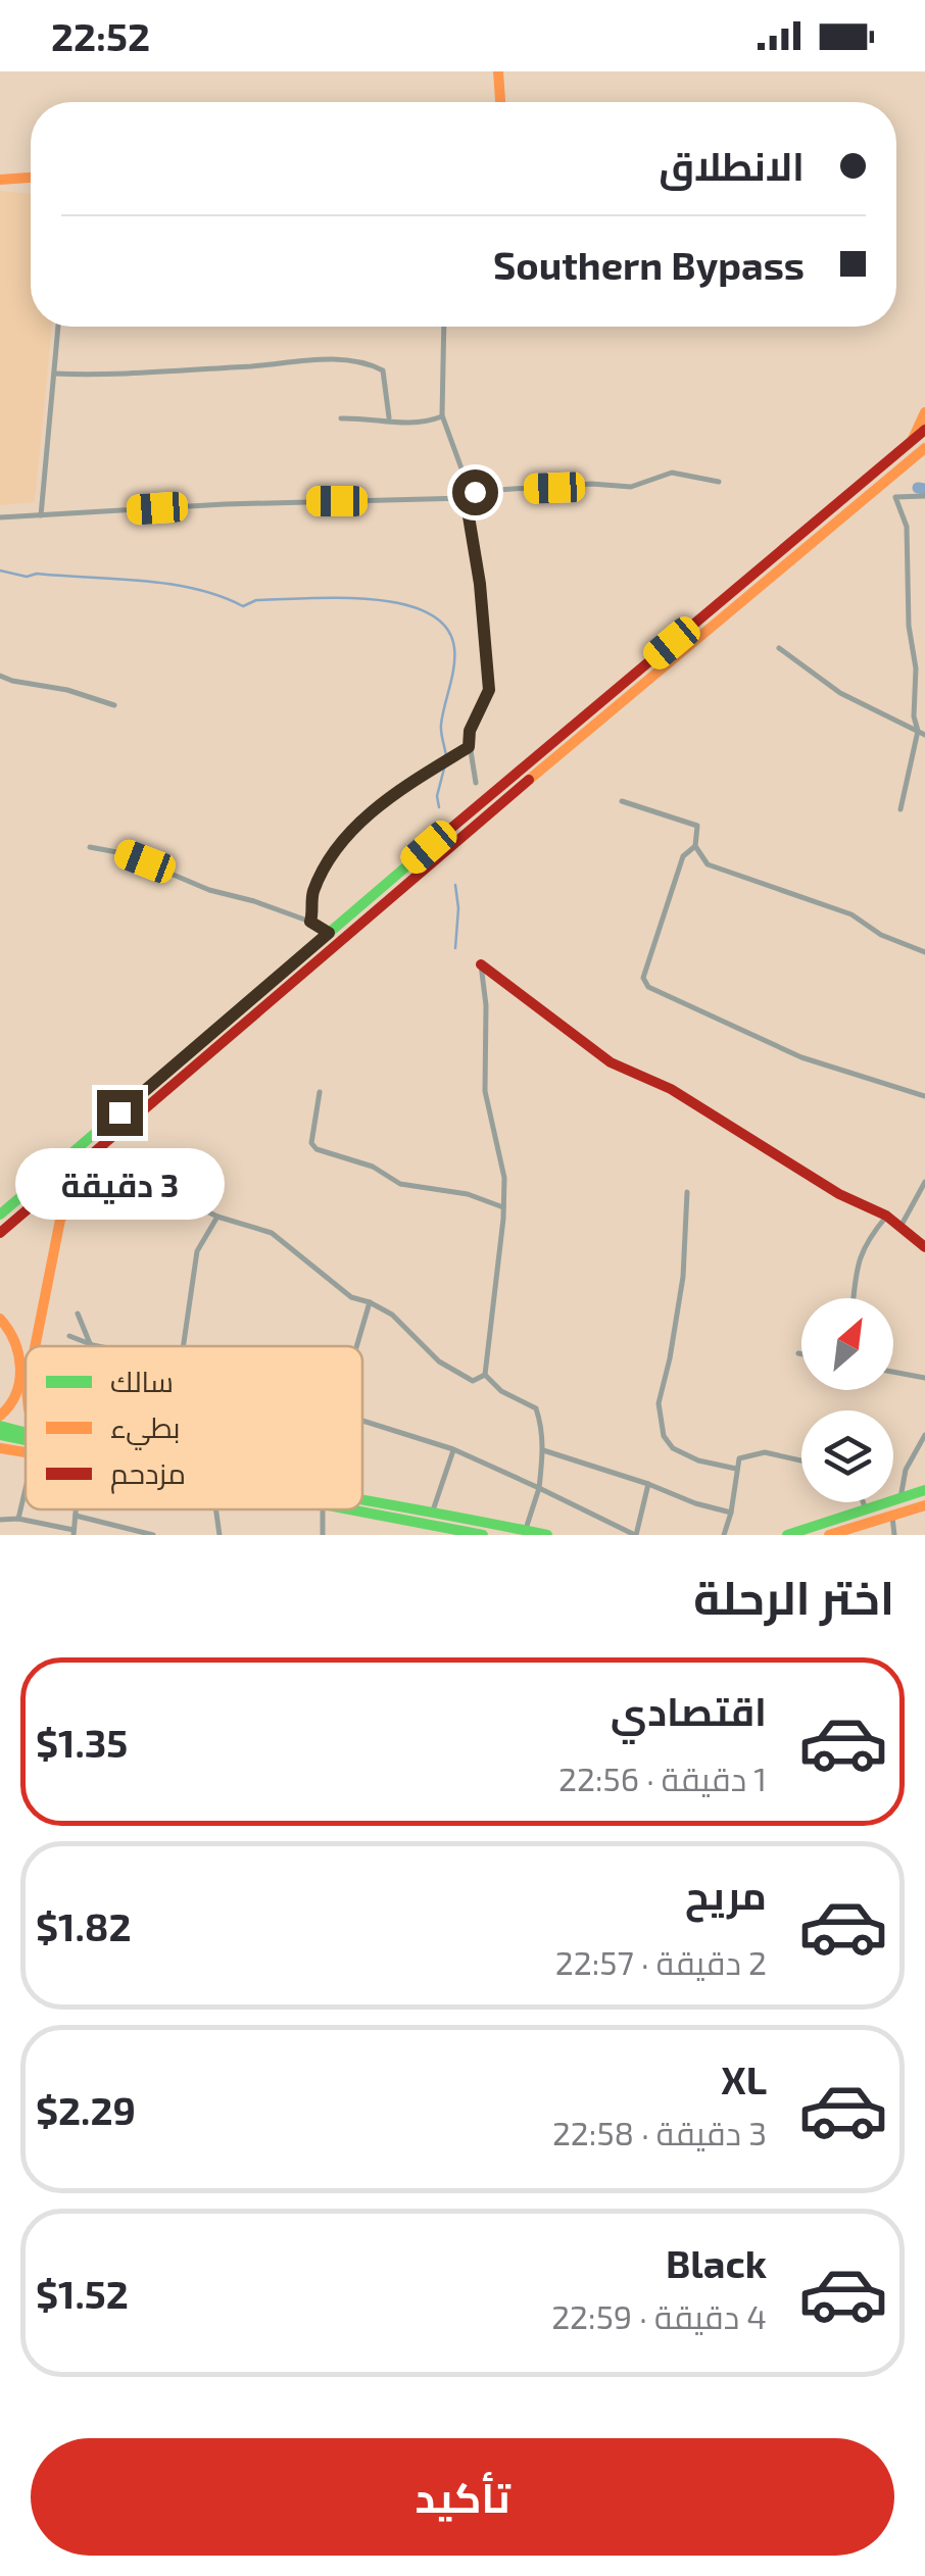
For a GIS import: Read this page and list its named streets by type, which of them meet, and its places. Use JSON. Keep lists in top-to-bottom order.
{
  "legend": ["سالك", "بطيء", "مزدحم"],
  "north": "top right",
  "page": {
    "status": "22:52",
    "banner": ["الانطلاق", "Southern Bypass"],
    "bubble": "3 دقيقة",
    "heading": "اختر الرحلة",
    "list": [
      {
        "name": "اقتصادي",
        "note": "1 دقيقة · 22:56",
        "value": "$1.35"
      },
      {
        "name": "مريح",
        "note": "2 دقيقة · 22:57",
        "value": "$1.82"
      },
      {
        "name": "XL",
        "note": "3 دقيقة · 22:58",
        "value": "$2.29"
      },
      {
        "name": "Black",
        "note": "4 دقيقة · 22:59",
        "value": "$1.52"
      }
    ],
    "buttons": "تأكيد"
  }
}
